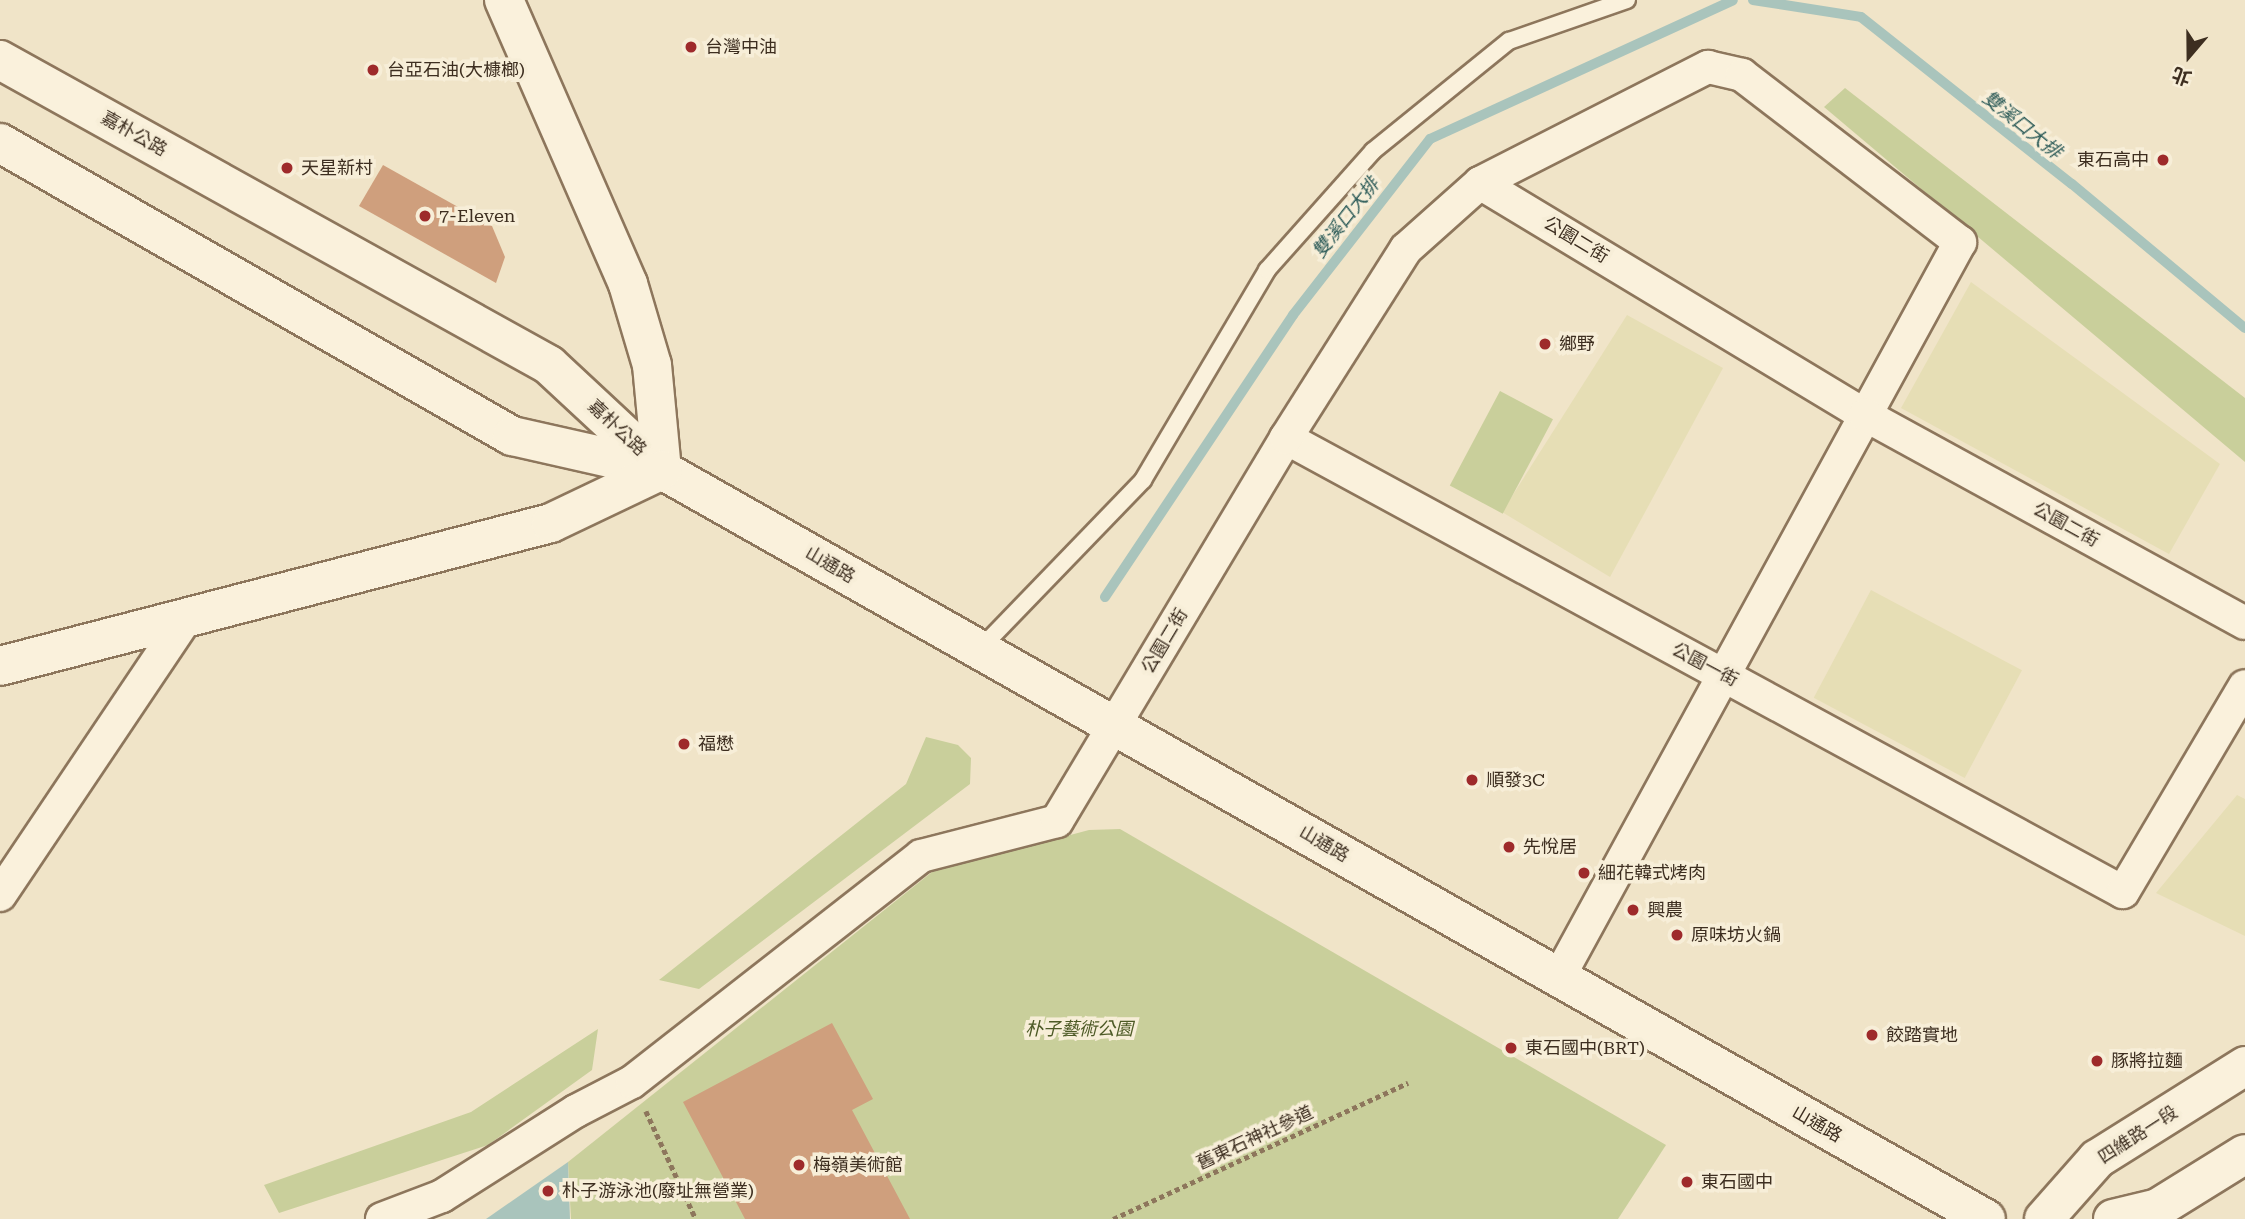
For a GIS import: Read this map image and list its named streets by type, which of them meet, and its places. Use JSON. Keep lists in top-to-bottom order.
{
  "streets": {
    "main road": ["嘉朴公路", "山通路", "四維路一段"],
    "street": ["公園二街", "公園一街"],
    "path": ["舊東石神社參道"]
  },
  "crossings": [
    ["嘉朴公路", "山通路"],
    ["公園二街", "山通路"],
    ["公園二街", "公園一街"]
  ],
  "water": ["雙溪口大排"],
  "parks": ["朴子藝術公園"],
  "places": [
    "台灣中油",
    "台亞石油(大槺榔)",
    "東石高中",
    "天星新村",
    "7-Eleven",
    "鄉野",
    "福懋",
    "順發3C",
    "先悅居",
    "細花韓式烤肉",
    "興農",
    "原味坊火鍋",
    "餃踏實地",
    "東石國中(BRT)",
    "豚將拉麵",
    "梅嶺美術館",
    "東石國中",
    "朴子游泳池(廢址無營業)"
  ],
  "north": "bottom"
}
